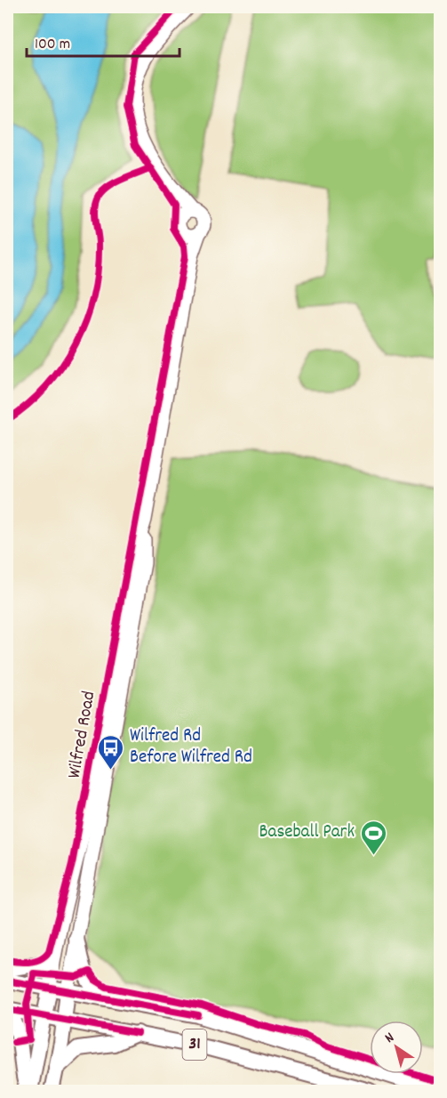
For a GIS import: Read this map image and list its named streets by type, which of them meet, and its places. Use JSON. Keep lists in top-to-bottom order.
{
  "streets": {
    "main road": ["Wilfred Road", "31"]
  },
  "crossings": [
    ["Wilfred Road", "31"]
  ],
  "places": {
    "bus stop": ["Wilfred Rd Before Wilfred Rd"],
    "sports": ["Baseball Park"]
  },
  "scale_bar": "100 m",
  "north": "top left"
}
